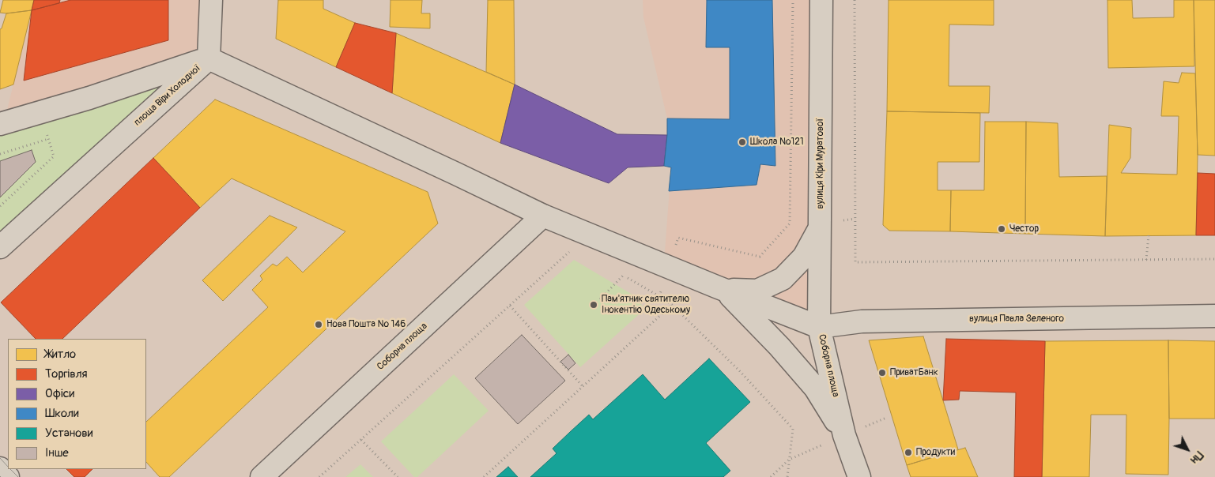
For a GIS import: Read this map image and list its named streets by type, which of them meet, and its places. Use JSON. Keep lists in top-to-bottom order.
{
  "streets": {
    "street": [
      "площа Віри Холодної",
      "вулиця Кіри Муратової",
      "вулиця Павла Зеленого",
      "Соборна площа"
    ]
  },
  "crossings": [
    ["площа Віри Холодної", "Соборна площа"],
    ["вулиця Кіри Муратової", "вулиця Павла Зеленого"],
    ["вулиця Кіри Муратової", "Соборна площа"],
    ["вулиця Павла Зеленого", "Соборна площа"]
  ],
  "places": [
    "Школа №121",
    "Честор",
    "Пам'ятник святителю Інокентію Одеському",
    "Нова Пошта № 146",
    "ПриватБанк",
    "Продукти"
  ],
  "legend": [
    "Житло",
    "Торгівля",
    "Офіси",
    "Школи",
    "Установи",
    "Інше"
  ],
  "north": "bottom right"
}
